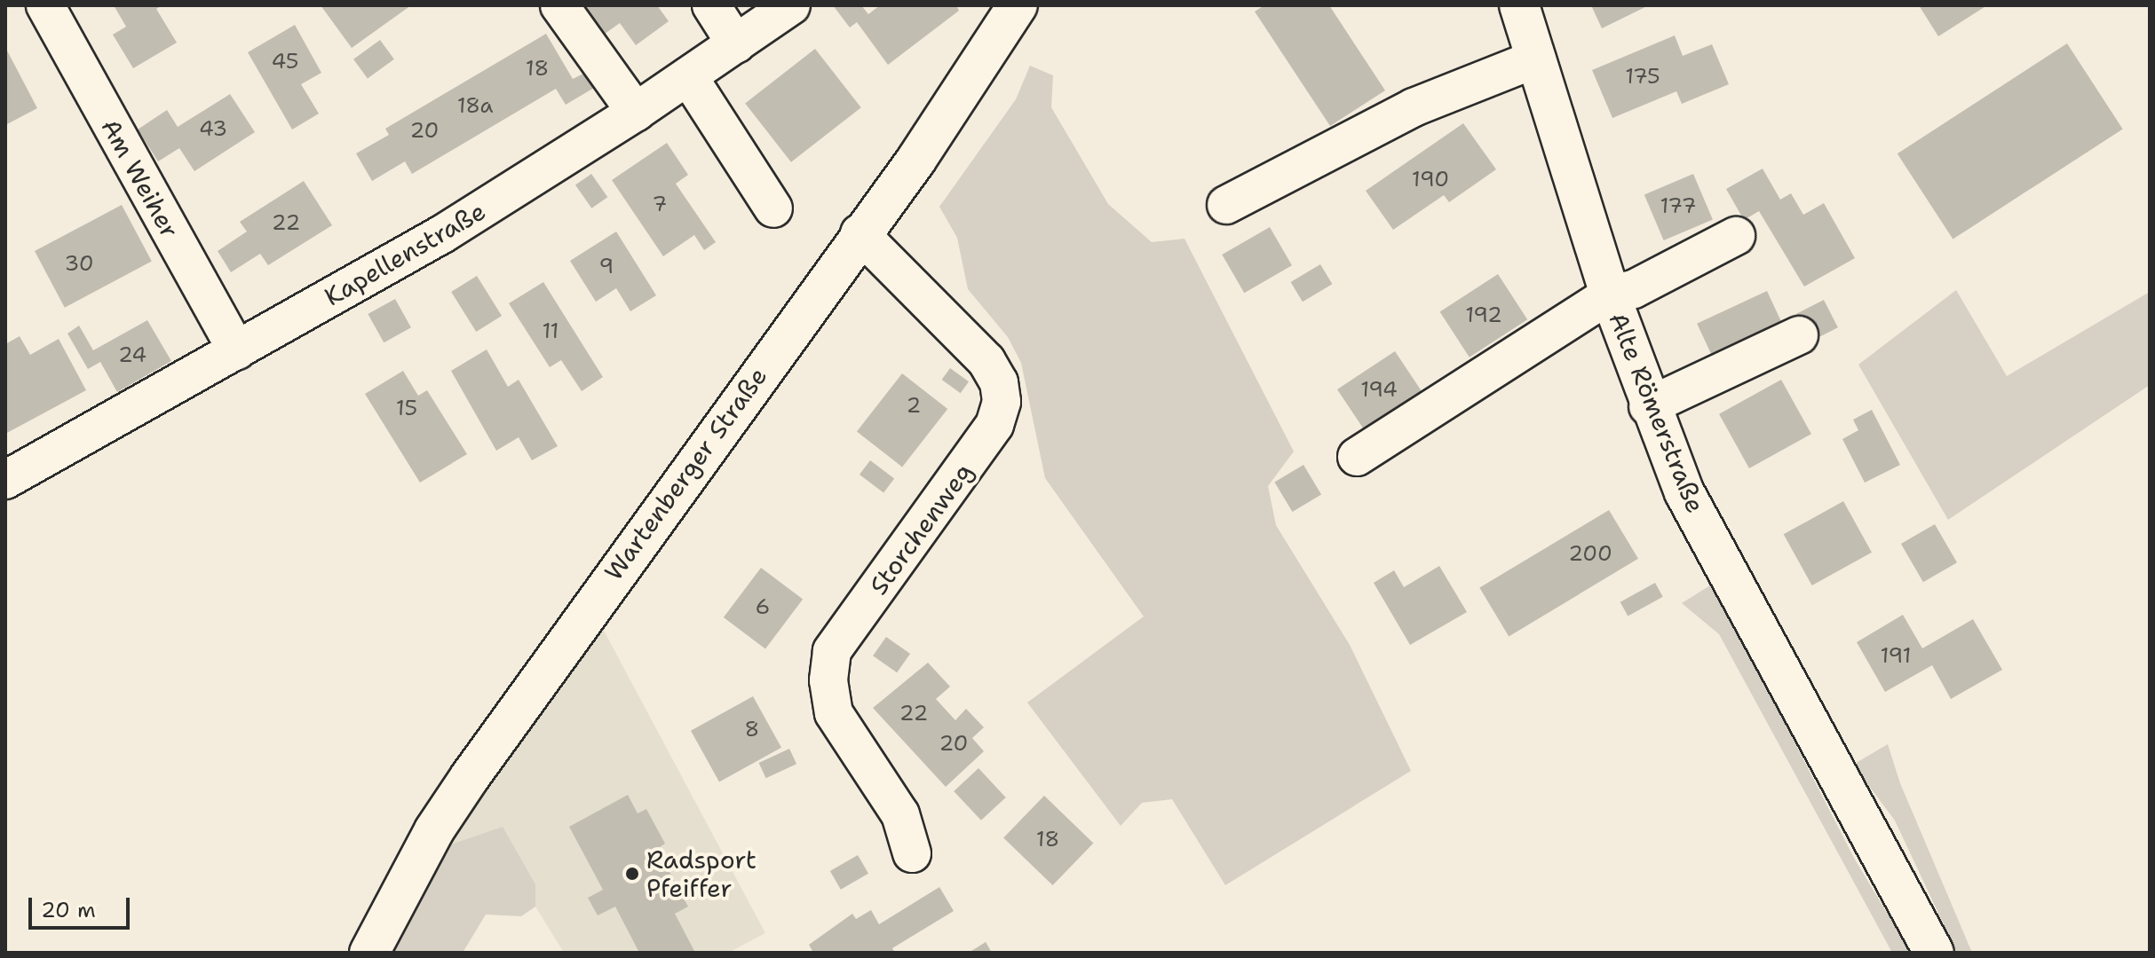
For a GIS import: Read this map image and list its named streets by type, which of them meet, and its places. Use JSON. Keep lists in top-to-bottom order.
{
  "streets": {
    "main road": ["Alte Römerstraße", "Wartenberger Straße"],
    "street": ["Am Weiher", "Kapellenstraße", "Storchenweg"]
  },
  "crossings": [
    ["Am Weiher", "Kapellenstraße"],
    ["Wartenberger Straße", "Storchenweg"]
  ],
  "places": ["Radsport Pfeiffer"],
  "house_numbers": [
    "45",
    "18",
    "175",
    "18a",
    "43",
    "20",
    "190",
    "7",
    "177",
    "22",
    "30",
    "9",
    "192",
    "11",
    "24",
    "194",
    "2",
    "15",
    "200",
    "6",
    "191",
    "22",
    "8",
    "20",
    "18"
  ],
  "scale_bar": "20 m"
}
